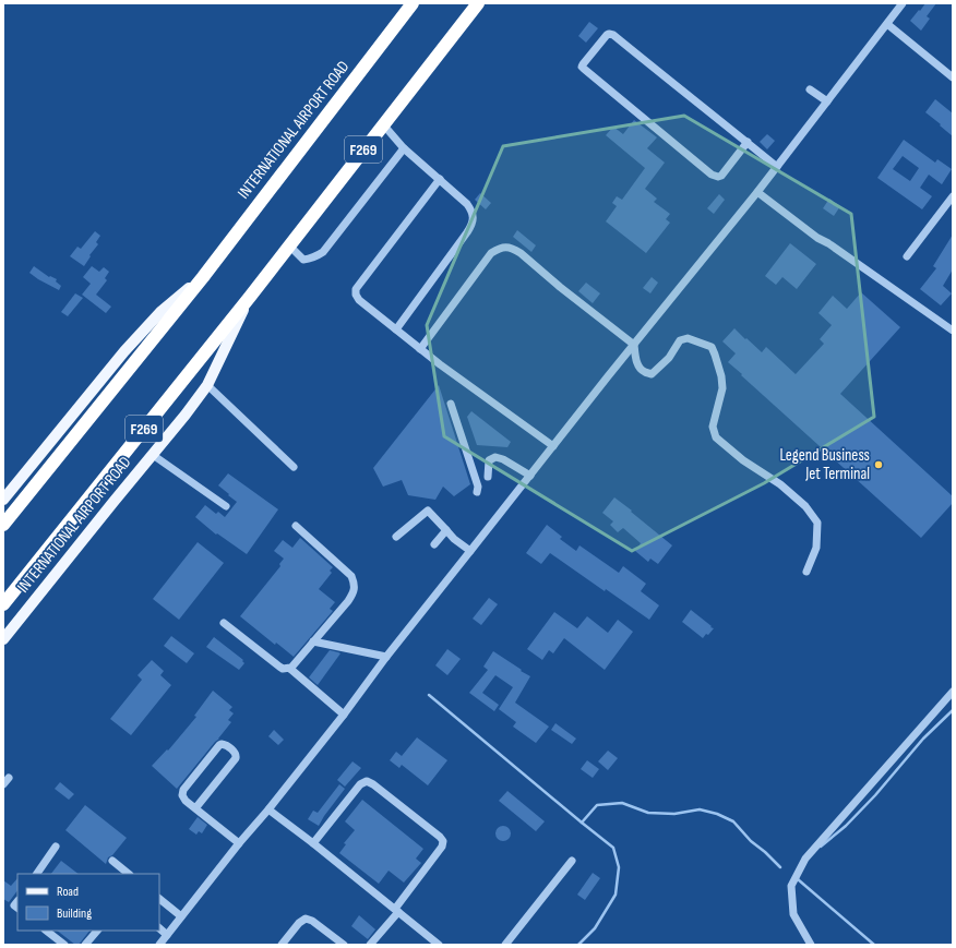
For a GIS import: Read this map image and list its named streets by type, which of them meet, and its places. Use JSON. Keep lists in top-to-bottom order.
{
  "streets": {
    "highway": ["INTERNATIONAL AIRPORT ROAD", "F269"]
  },
  "places": ["Legend Business Jet Terminal"],
  "legend": ["Road", "Building"]
}
